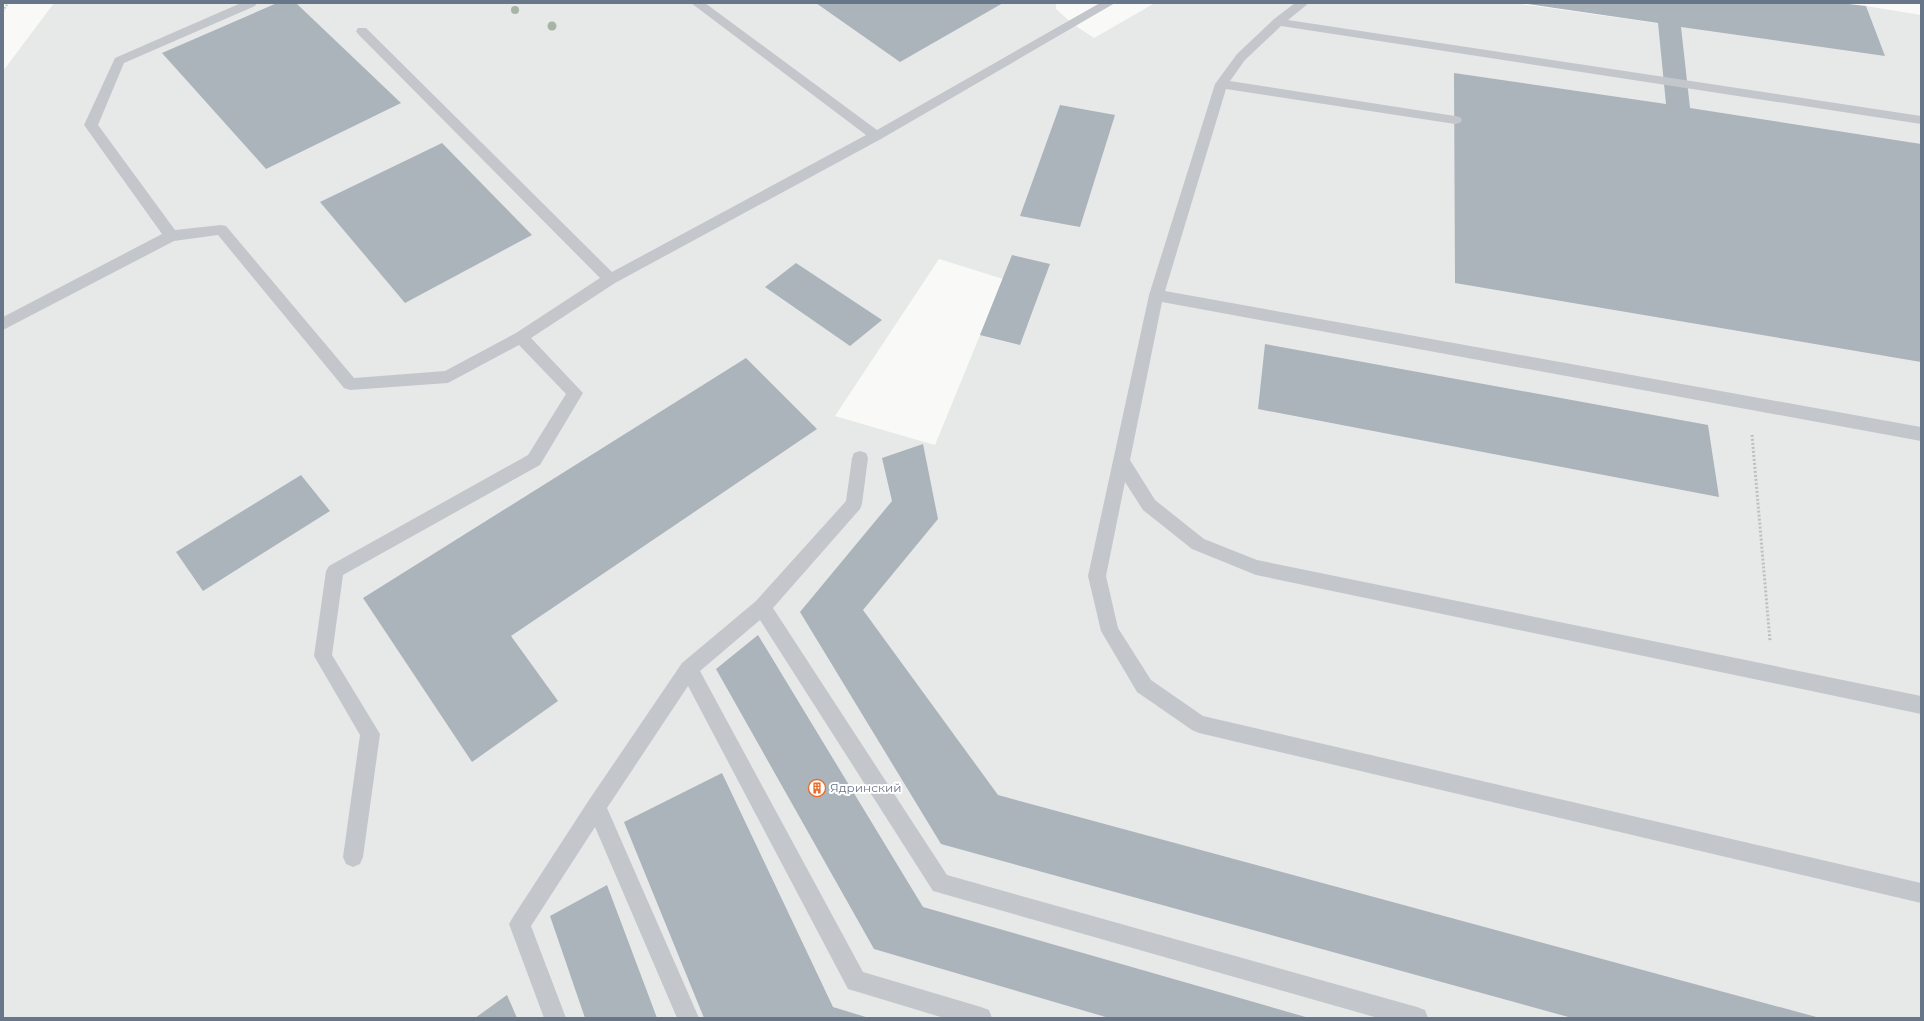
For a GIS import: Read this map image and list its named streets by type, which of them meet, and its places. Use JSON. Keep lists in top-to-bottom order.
{
  "places": {
    "building": ["Ядринский"]
  }
}
